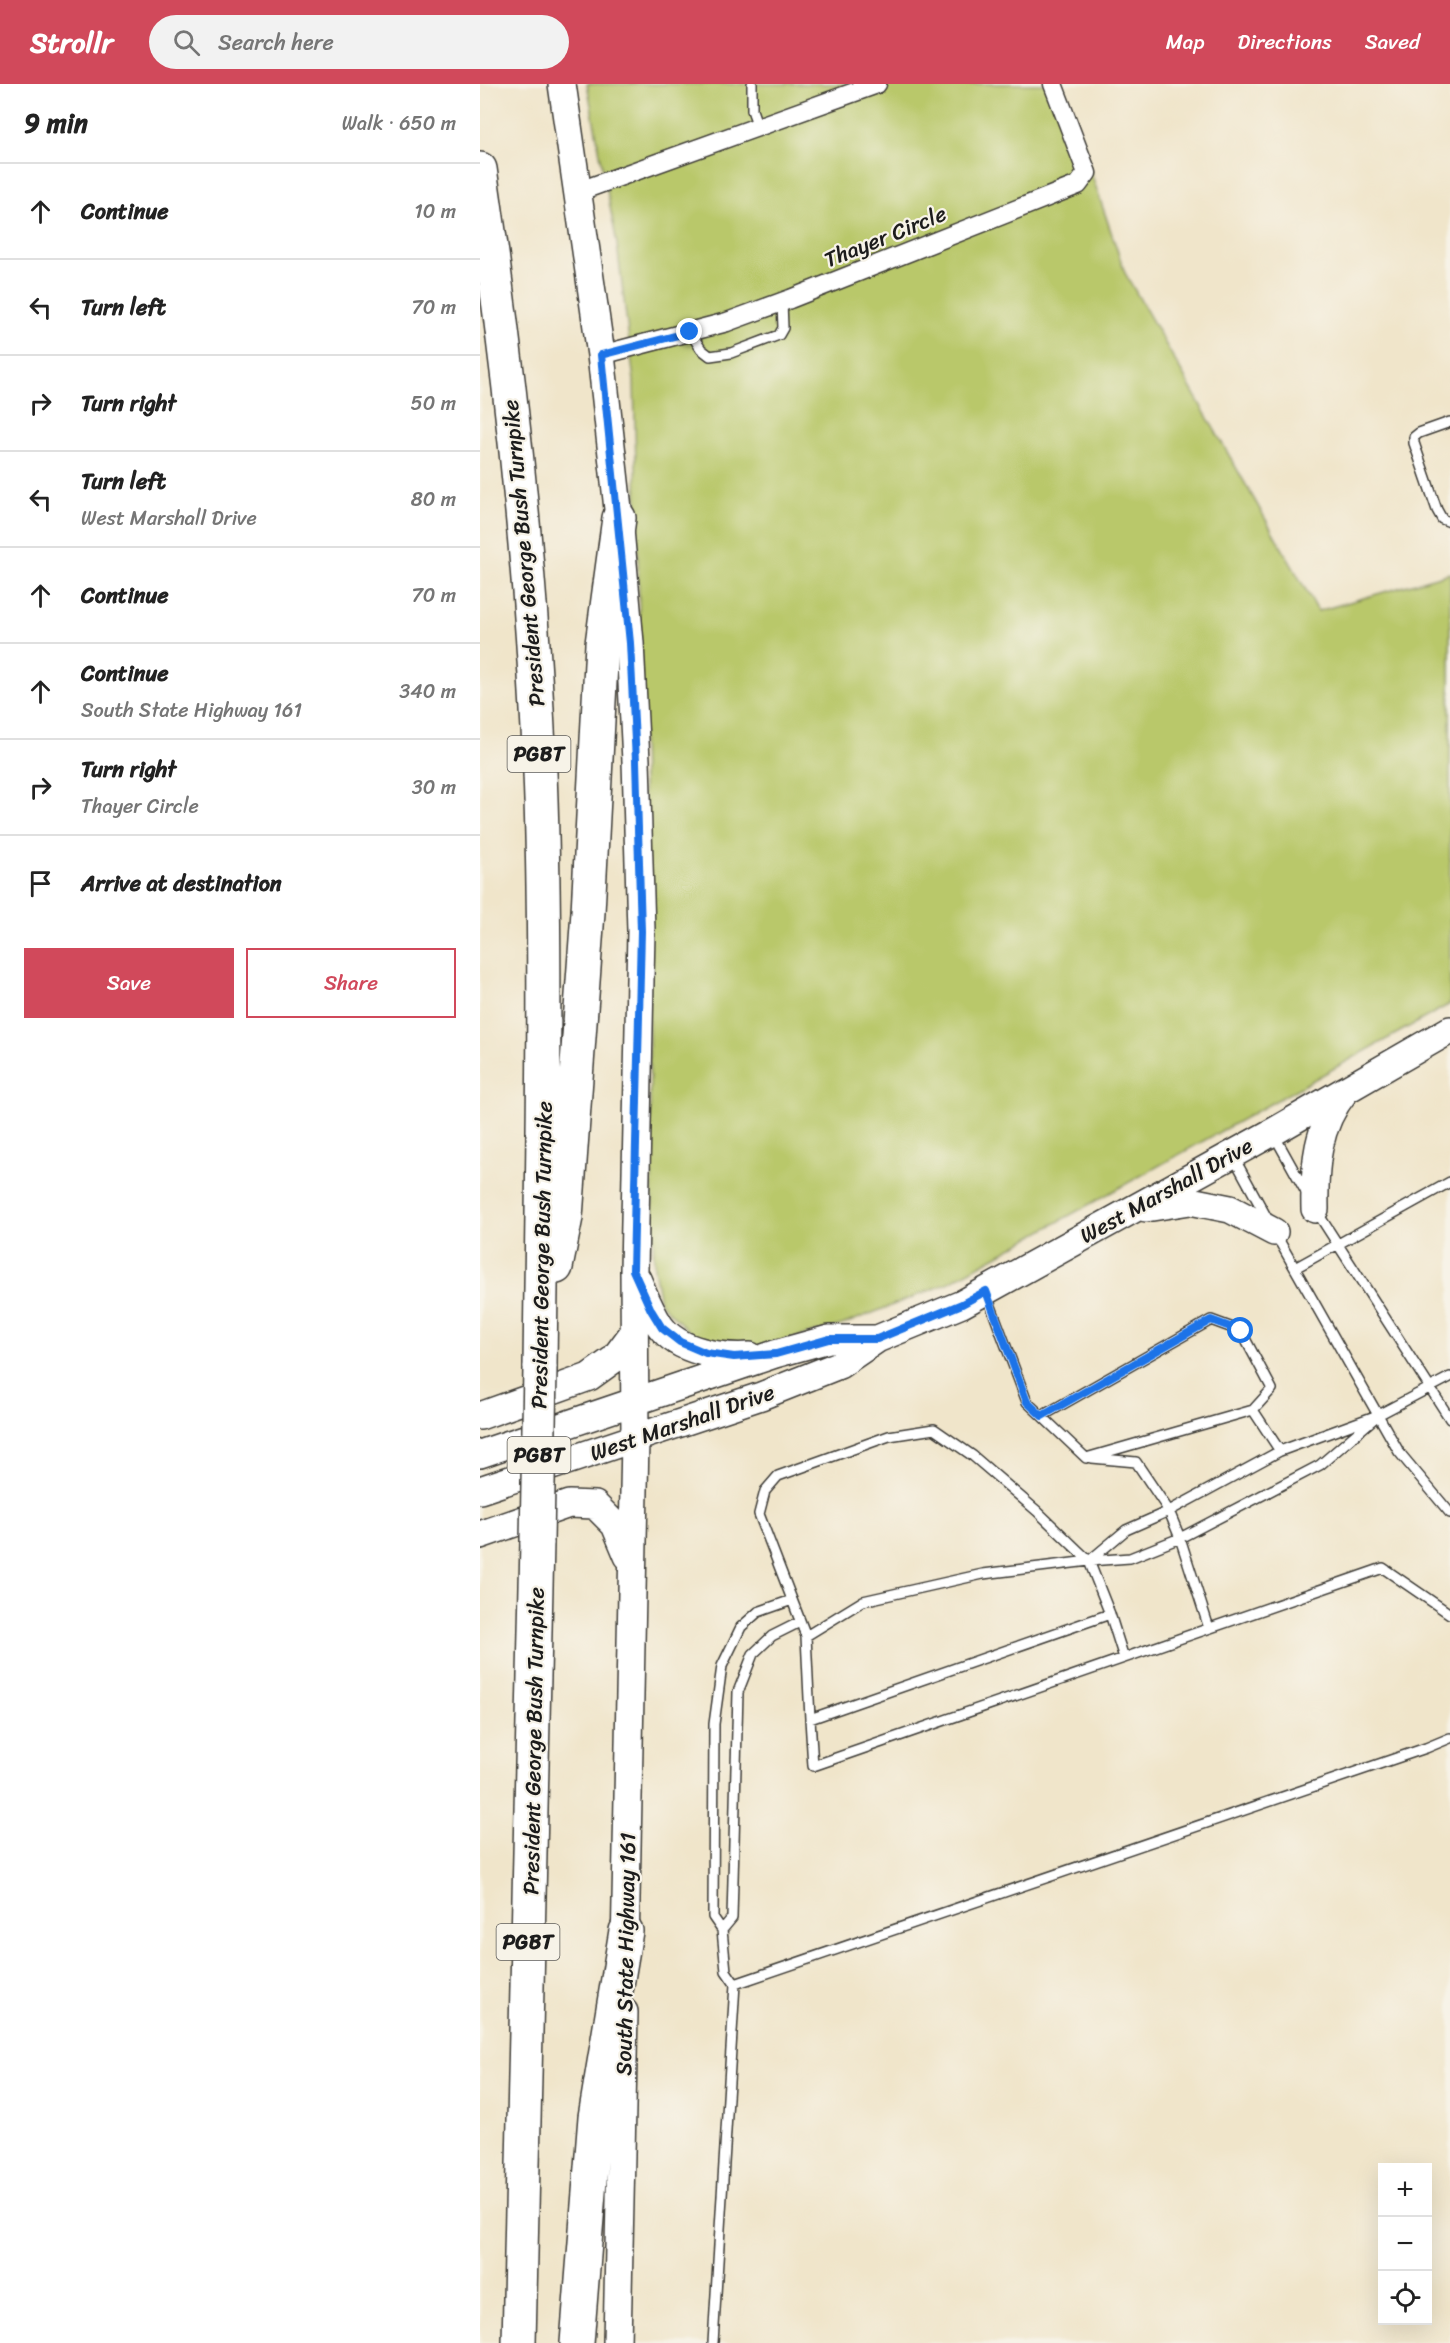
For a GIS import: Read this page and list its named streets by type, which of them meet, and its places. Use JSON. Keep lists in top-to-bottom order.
{
  "streets": {
    "highway": ["President George Bush Turnpike", "PGBT"],
    "main road": ["West Marshall Drive", "South State Highway 161"],
    "street": ["Thayer Circle"]
  },
  "crossings": [
    ["West Marshall Drive", "South State Highway 161"]
  ],
  "page": {
    "header": "Strollr",
    "search": "Search here",
    "nav": ["Map", "Directions", "Saved"],
    "heading": ["9 min", "Walk · 650 m"],
    "list": [
      ["Continue", "10 m"],
      ["Turn left", "70 m"],
      ["Turn right", "50 m"],
      ["Turn left", "West Marshall Drive", "80 m"],
      ["Continue", "70 m"],
      ["Continue", "South State Highway 161", "340 m"],
      ["Turn right", "Thayer Circle", "30 m"],
      "Arrive at destination"
    ],
    "buttons": ["Save", "Share"],
    "map_buttons": ["+", "−"]
  }
}
